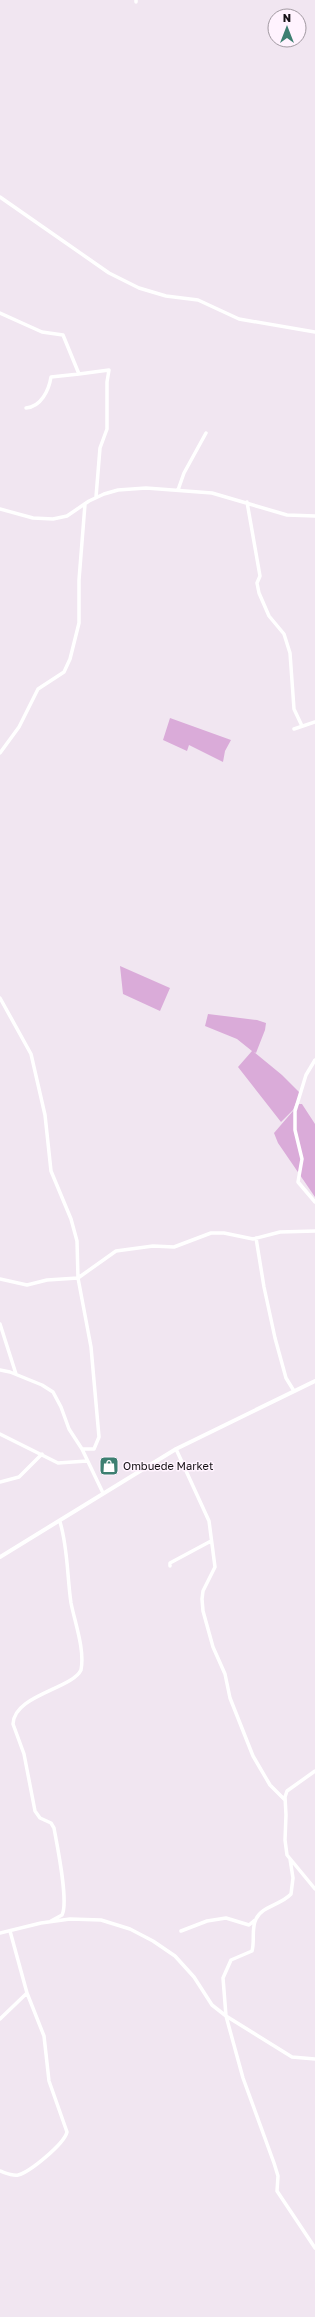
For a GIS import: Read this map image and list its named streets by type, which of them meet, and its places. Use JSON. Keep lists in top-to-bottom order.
{
  "places": {
    "shop": ["Ombuede Market"]
  },
  "north": "top"
}
